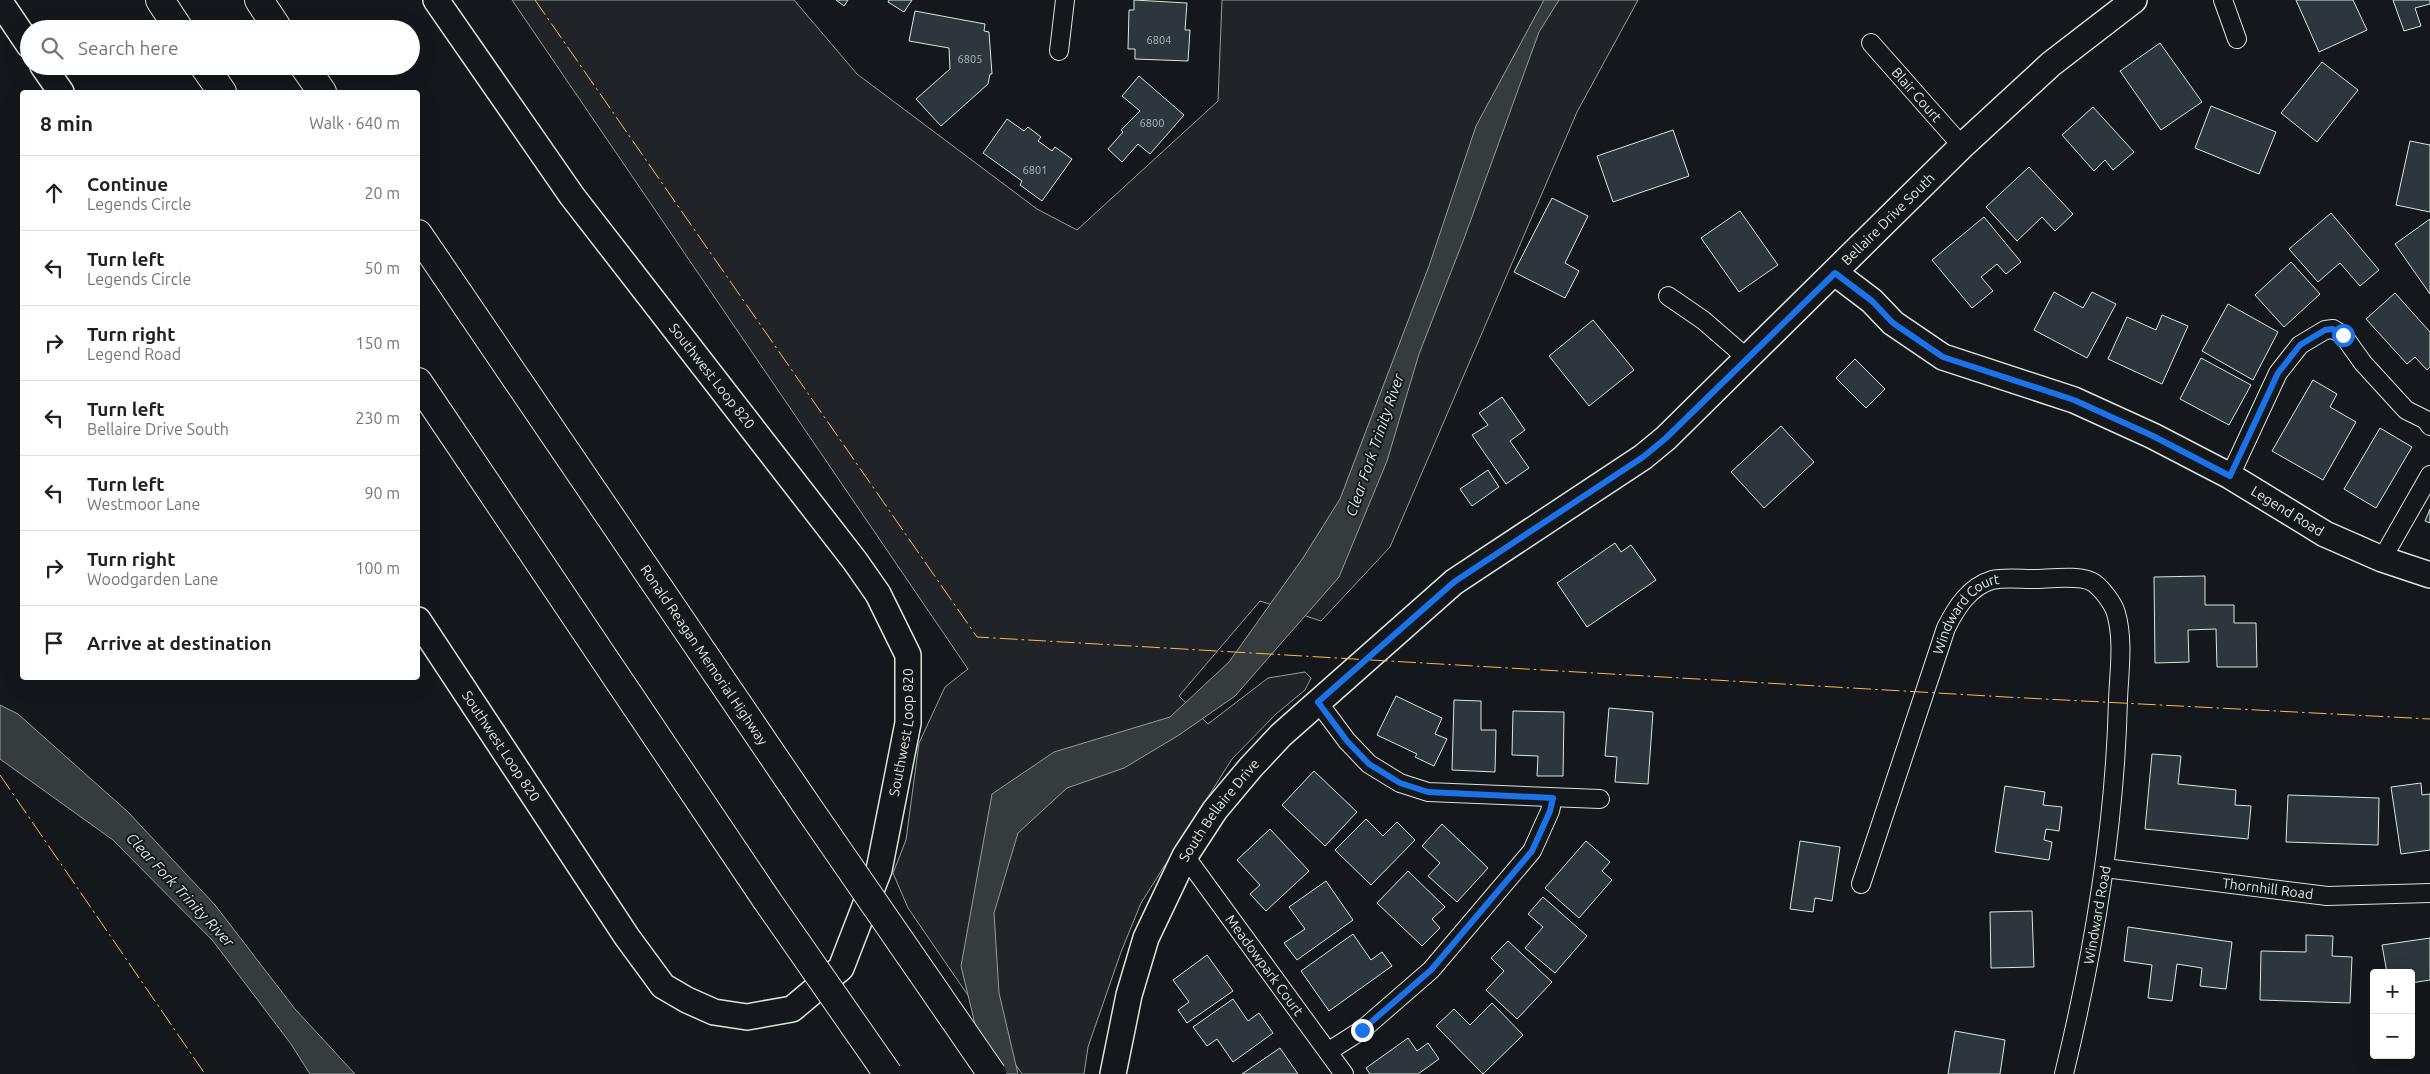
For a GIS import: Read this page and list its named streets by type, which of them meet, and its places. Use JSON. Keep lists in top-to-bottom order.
{
  "streets": {
    "highway": ["Ronald Reagan Memorial Highway"],
    "street": [
      "Blair Court",
      "Bellaire Drive South",
      "Southwest Loop 820",
      "Legend Road",
      "Windward Court",
      "South Bellaire Drive",
      "Thornhill Road",
      "Windward Road",
      "Meadowpark Court"
    ]
  },
  "crossings": [
    ["Blair Court", "Bellaire Drive South"],
    ["Bellaire Drive South", "Legend Road"],
    ["Bellaire Drive South", "South Bellaire Drive"],
    ["Windward Court", "Windward Road"],
    ["South Bellaire Drive", "Meadowpark Court"],
    ["Thornhill Road", "Windward Road"]
  ],
  "water": ["Clear Fork Trinity River"],
  "house_numbers": [
    "6804",
    "6805",
    "6800",
    "6801"
  ],
  "page": {
    "search": "Search here",
    "heading": ["8 min", "Walk · 640 m"],
    "list": [
      ["Continue", "Legends Circle", "20 m"],
      ["Turn left", "Legends Circle", "50 m"],
      ["Turn right", "Legend Road", "150 m"],
      ["Turn left", "Bellaire Drive South", "230 m"],
      ["Turn left", "Westmoor Lane", "90 m"],
      ["Turn right", "Woodgarden Lane", "100 m"],
      "Arrive at destination"
    ],
    "map_buttons": ["+", "−"]
  }
}
